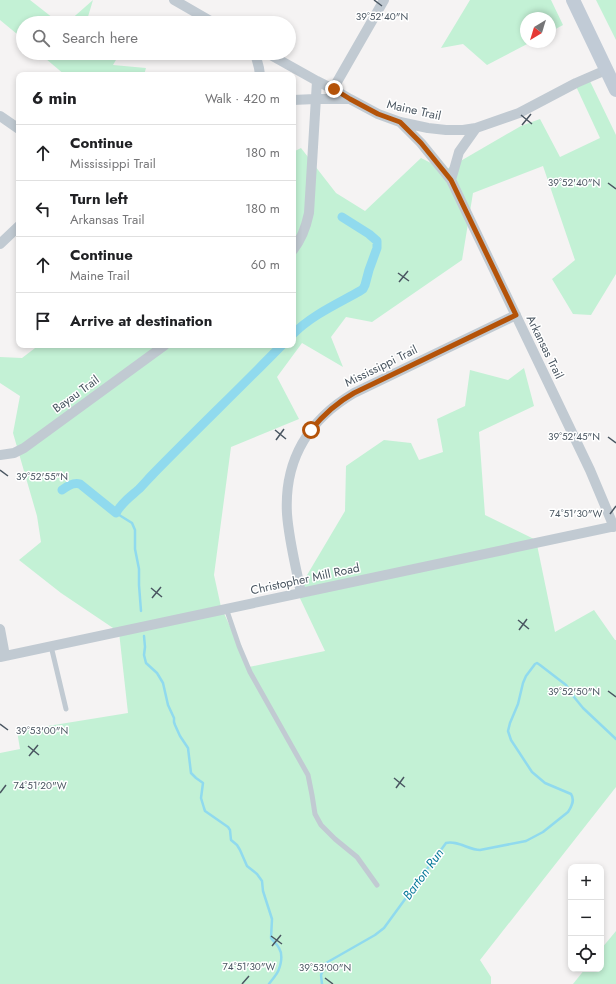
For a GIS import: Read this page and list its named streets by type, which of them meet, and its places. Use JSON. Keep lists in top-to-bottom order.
{
  "streets": {
    "street": [
      "Maine Trail",
      "Arkansas Trail",
      "Mississippi Trail",
      "Bayau Trail",
      "Christopher Mill Road"
    ]
  },
  "crossings": [
    ["Maine Trail", "Arkansas Trail"],
    ["Arkansas Trail", "Mississippi Trail"],
    ["Arkansas Trail", "Christopher Mill Road"],
    ["Mississippi Trail", "Christopher Mill Road"]
  ],
  "water": ["Barton Run"],
  "north": "bottom left",
  "page": {
    "search": "Search here",
    "heading": ["6 min", "Walk · 420 m"],
    "list": [
      ["Continue", "Mississippi Trail", "180 m"],
      ["Turn left", "Arkansas Trail", "180 m"],
      ["Continue", "Maine Trail", "60 m"],
      "Arrive at destination"
    ],
    "map_buttons": ["+", "−"]
  },
  "coordinates": [
    "39°52'40\"N",
    "39°52'45\"N",
    "39°52'55\"N",
    "74°51'30\"W",
    "39°52'50\"N",
    "39°53'00\"N",
    "74°51'20\"W"
  ]
}
